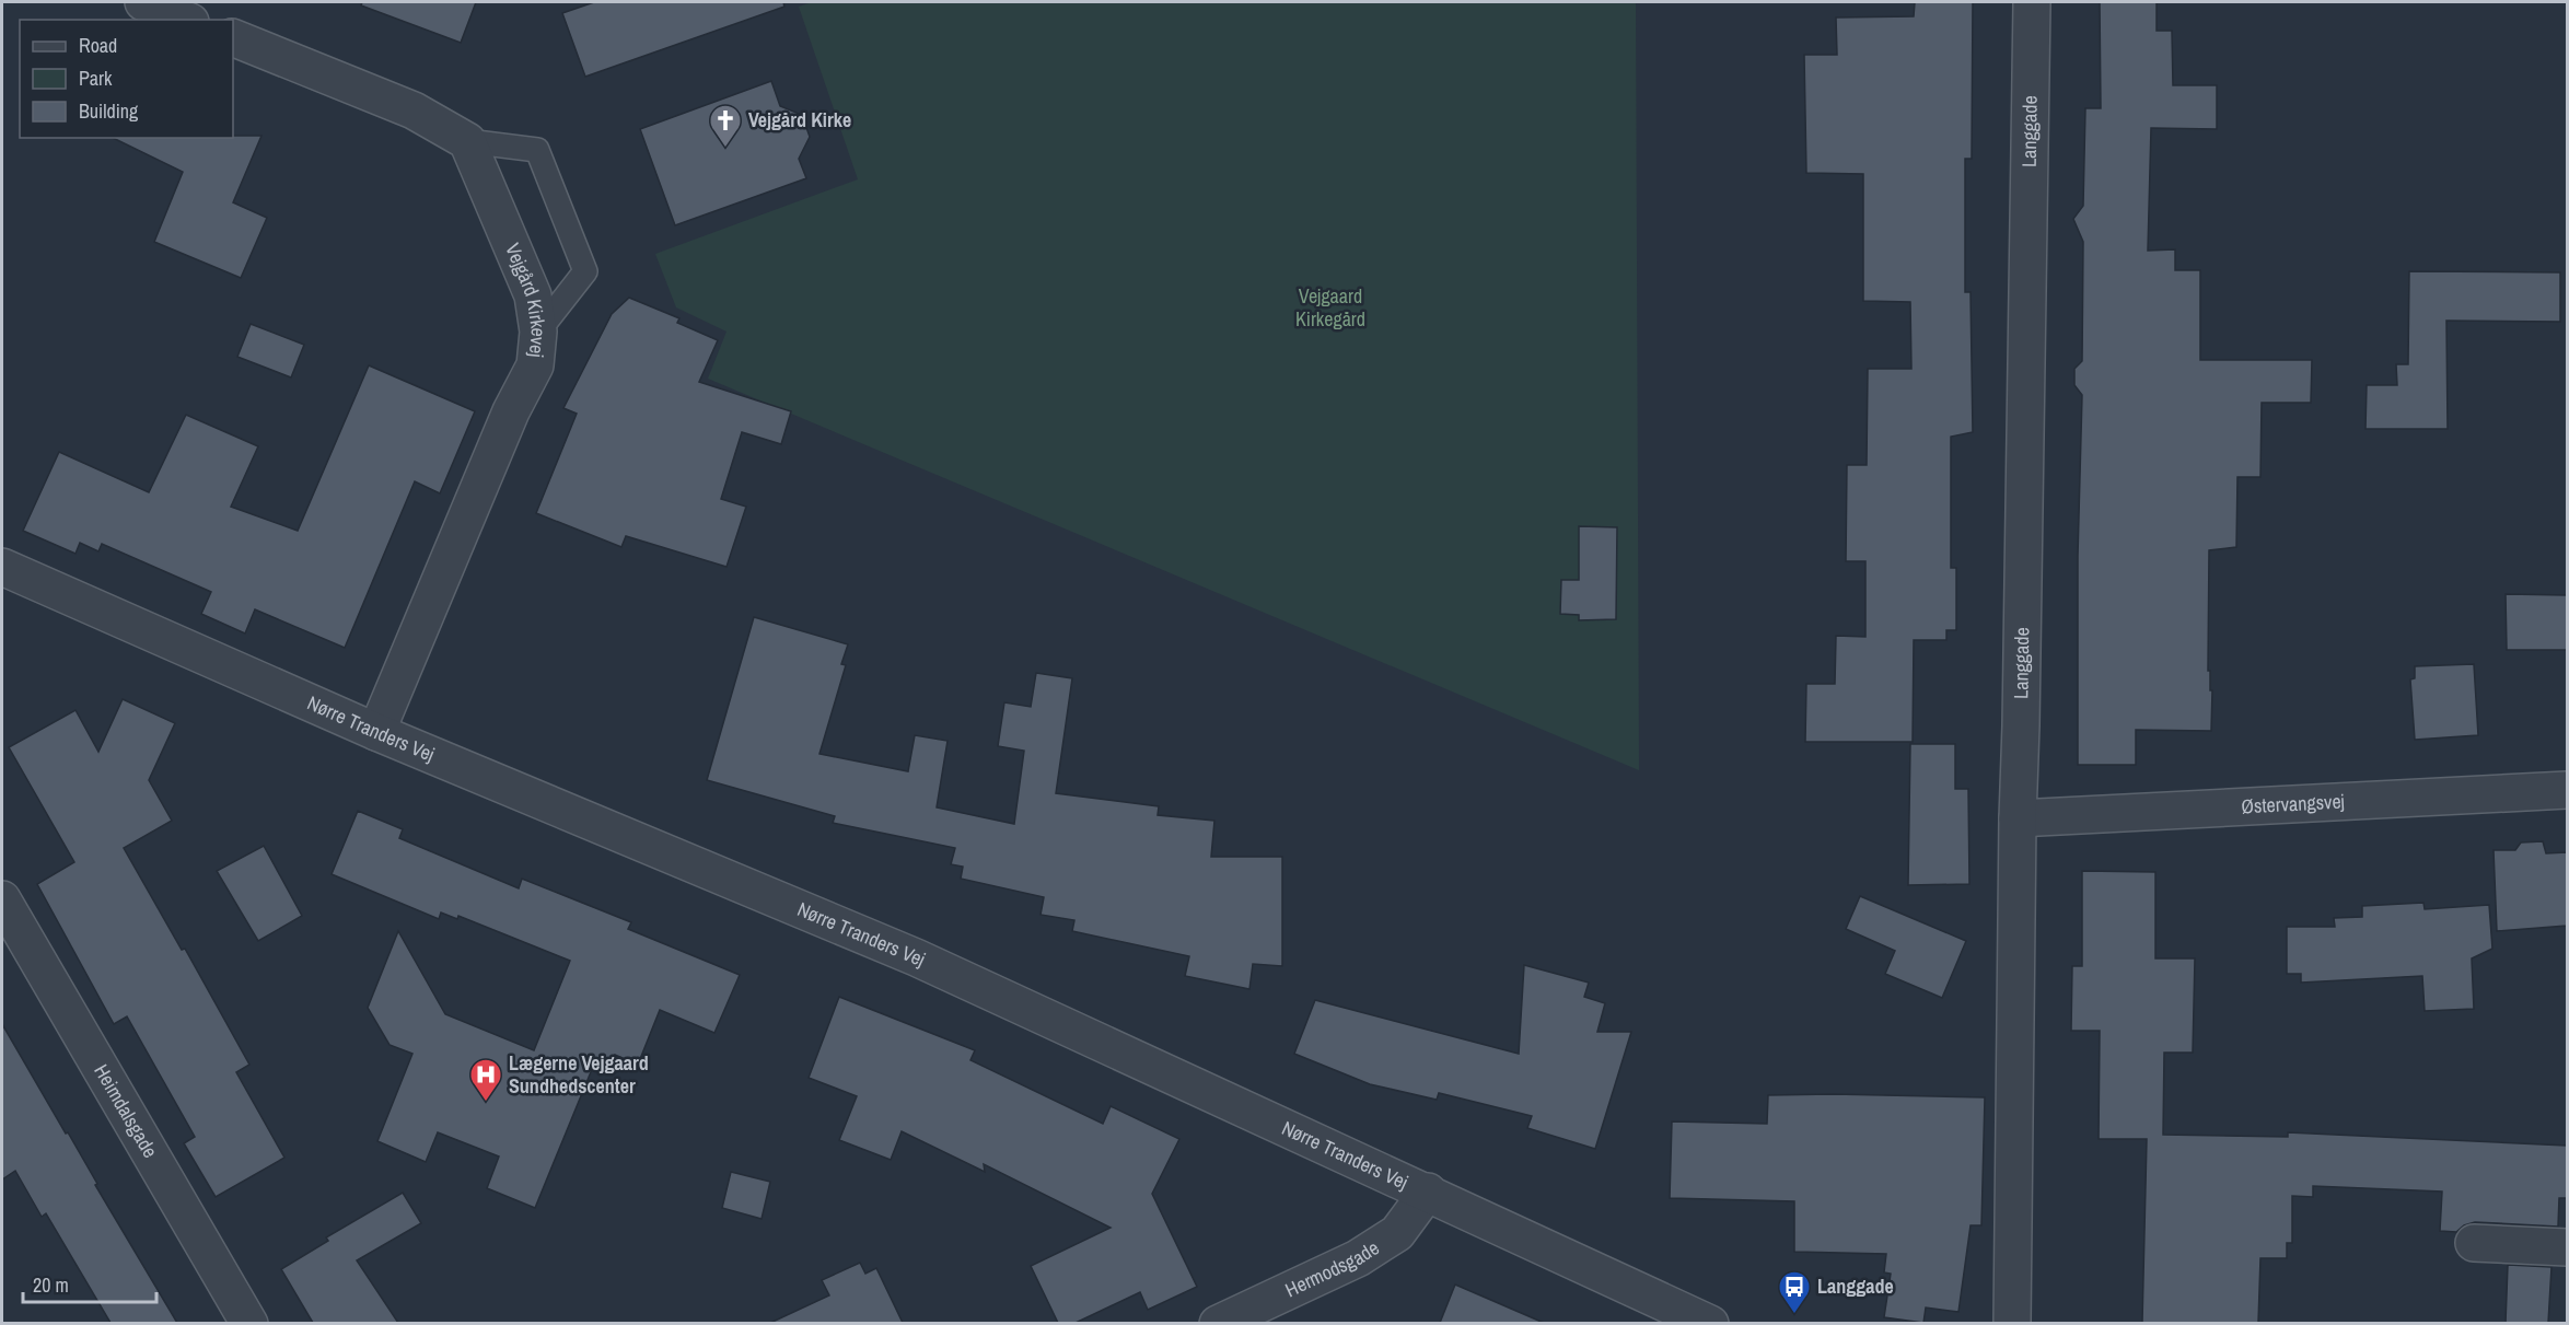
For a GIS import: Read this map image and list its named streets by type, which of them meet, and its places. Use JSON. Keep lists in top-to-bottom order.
{
  "streets": {
    "street": [
      "Langgade",
      "Vejgård Kirkevej",
      "Nørre Tranders Vej",
      "Østervangsvej",
      "Heimdalsgade",
      "Hermodsgade"
    ]
  },
  "crossings": [
    ["Langgade", "Østervangsvej"],
    ["Vejgård Kirkevej", "Nørre Tranders Vej"],
    ["Nørre Tranders Vej", "Hermodsgade"]
  ],
  "parks": ["Vejgaard Kirkegård"],
  "places": {
    "church": ["Vejgård Kirke"],
    "hospital": ["Lægerne Vejgaard Sundhedscenter"],
    "bus stop": ["Langgade"]
  },
  "legend": ["Road", "Park", "Building"],
  "scale_bar": "20 m"
}
